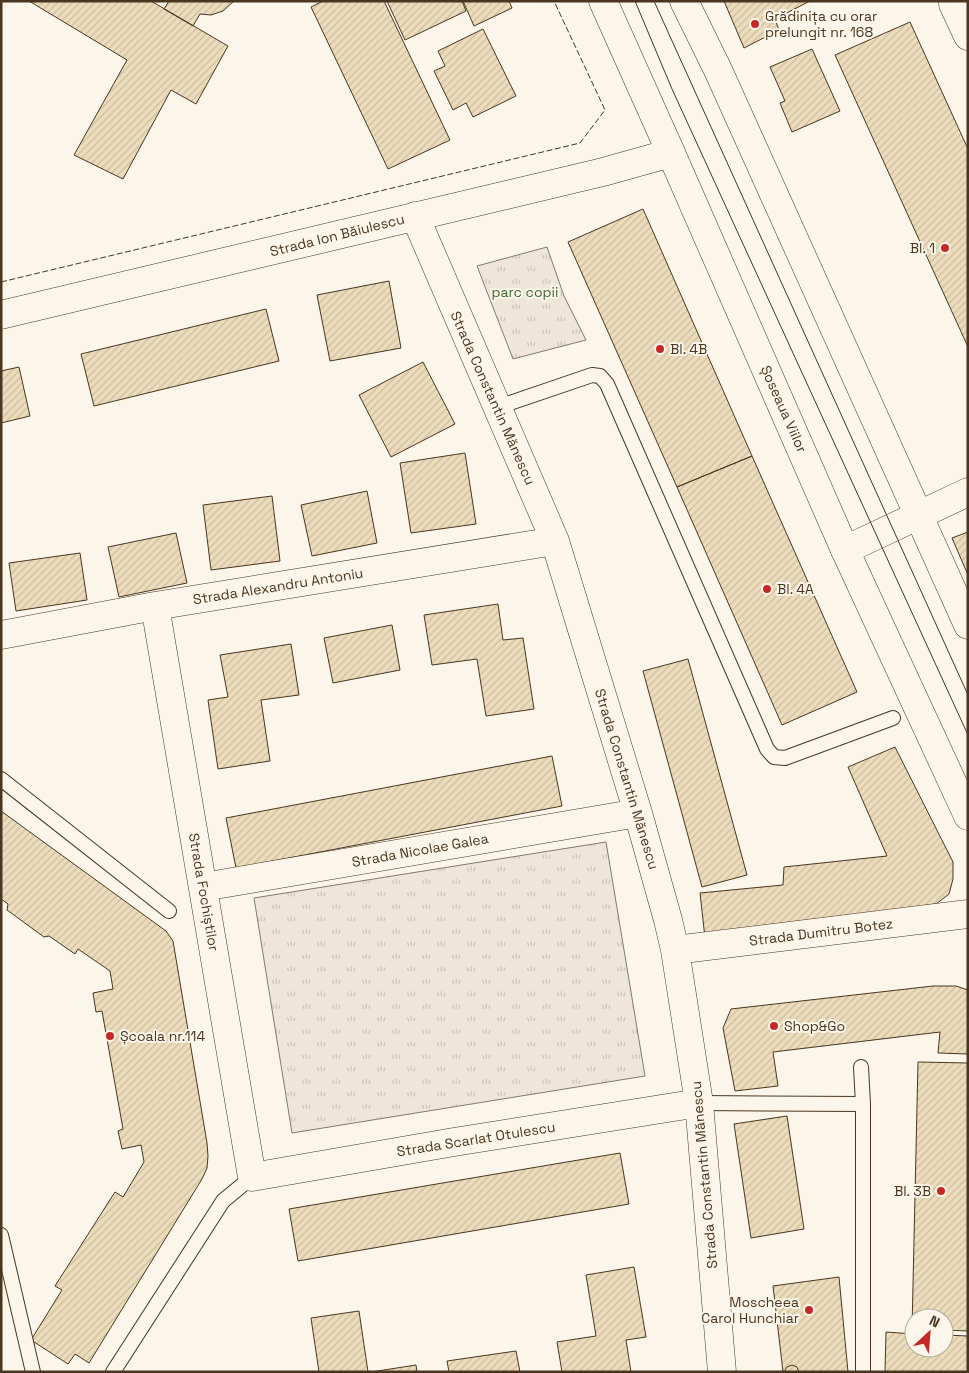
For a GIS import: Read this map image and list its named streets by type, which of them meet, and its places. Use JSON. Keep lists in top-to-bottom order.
{
  "streets": {
    "street": [
      "Strada Ion Băiulescu",
      "Strada Constantin Mănescu",
      "Șoseaua Viilor",
      "Strada Alexandru Antoniu",
      "Strada Nicolae Galea",
      "Strada Fochiștilor",
      "Strada Dumitru Botez",
      "Strada Scarlat Otulescu"
    ]
  },
  "crossings": [
    ["Strada Ion Băiulescu", "Strada Constantin Mănescu"],
    ["Strada Ion Băiulescu", "Șoseaua Viilor"],
    ["Strada Constantin Mănescu", "Strada Alexandru Antoniu"],
    ["Strada Constantin Mănescu", "Strada Nicolae Galea"],
    ["Strada Constantin Mănescu", "Strada Dumitru Botez"],
    ["Strada Constantin Mănescu", "Strada Scarlat Otulescu"],
    ["Strada Alexandru Antoniu", "Strada Fochiștilor"],
    ["Strada Nicolae Galea", "Strada Fochiștilor"],
    ["Strada Fochiștilor", "Strada Scarlat Otulescu"]
  ],
  "parks": ["parc copii"],
  "places": [
    "Grădinița cu orar prelungit nr. 168",
    "Bl. 1",
    "Bl. 4B",
    "Bl. 4A",
    "Shop&Go",
    "Școala nr.114",
    "Bl. 3B",
    "Moscheea Carol Hunchiar"
  ],
  "north": "top right"
}
